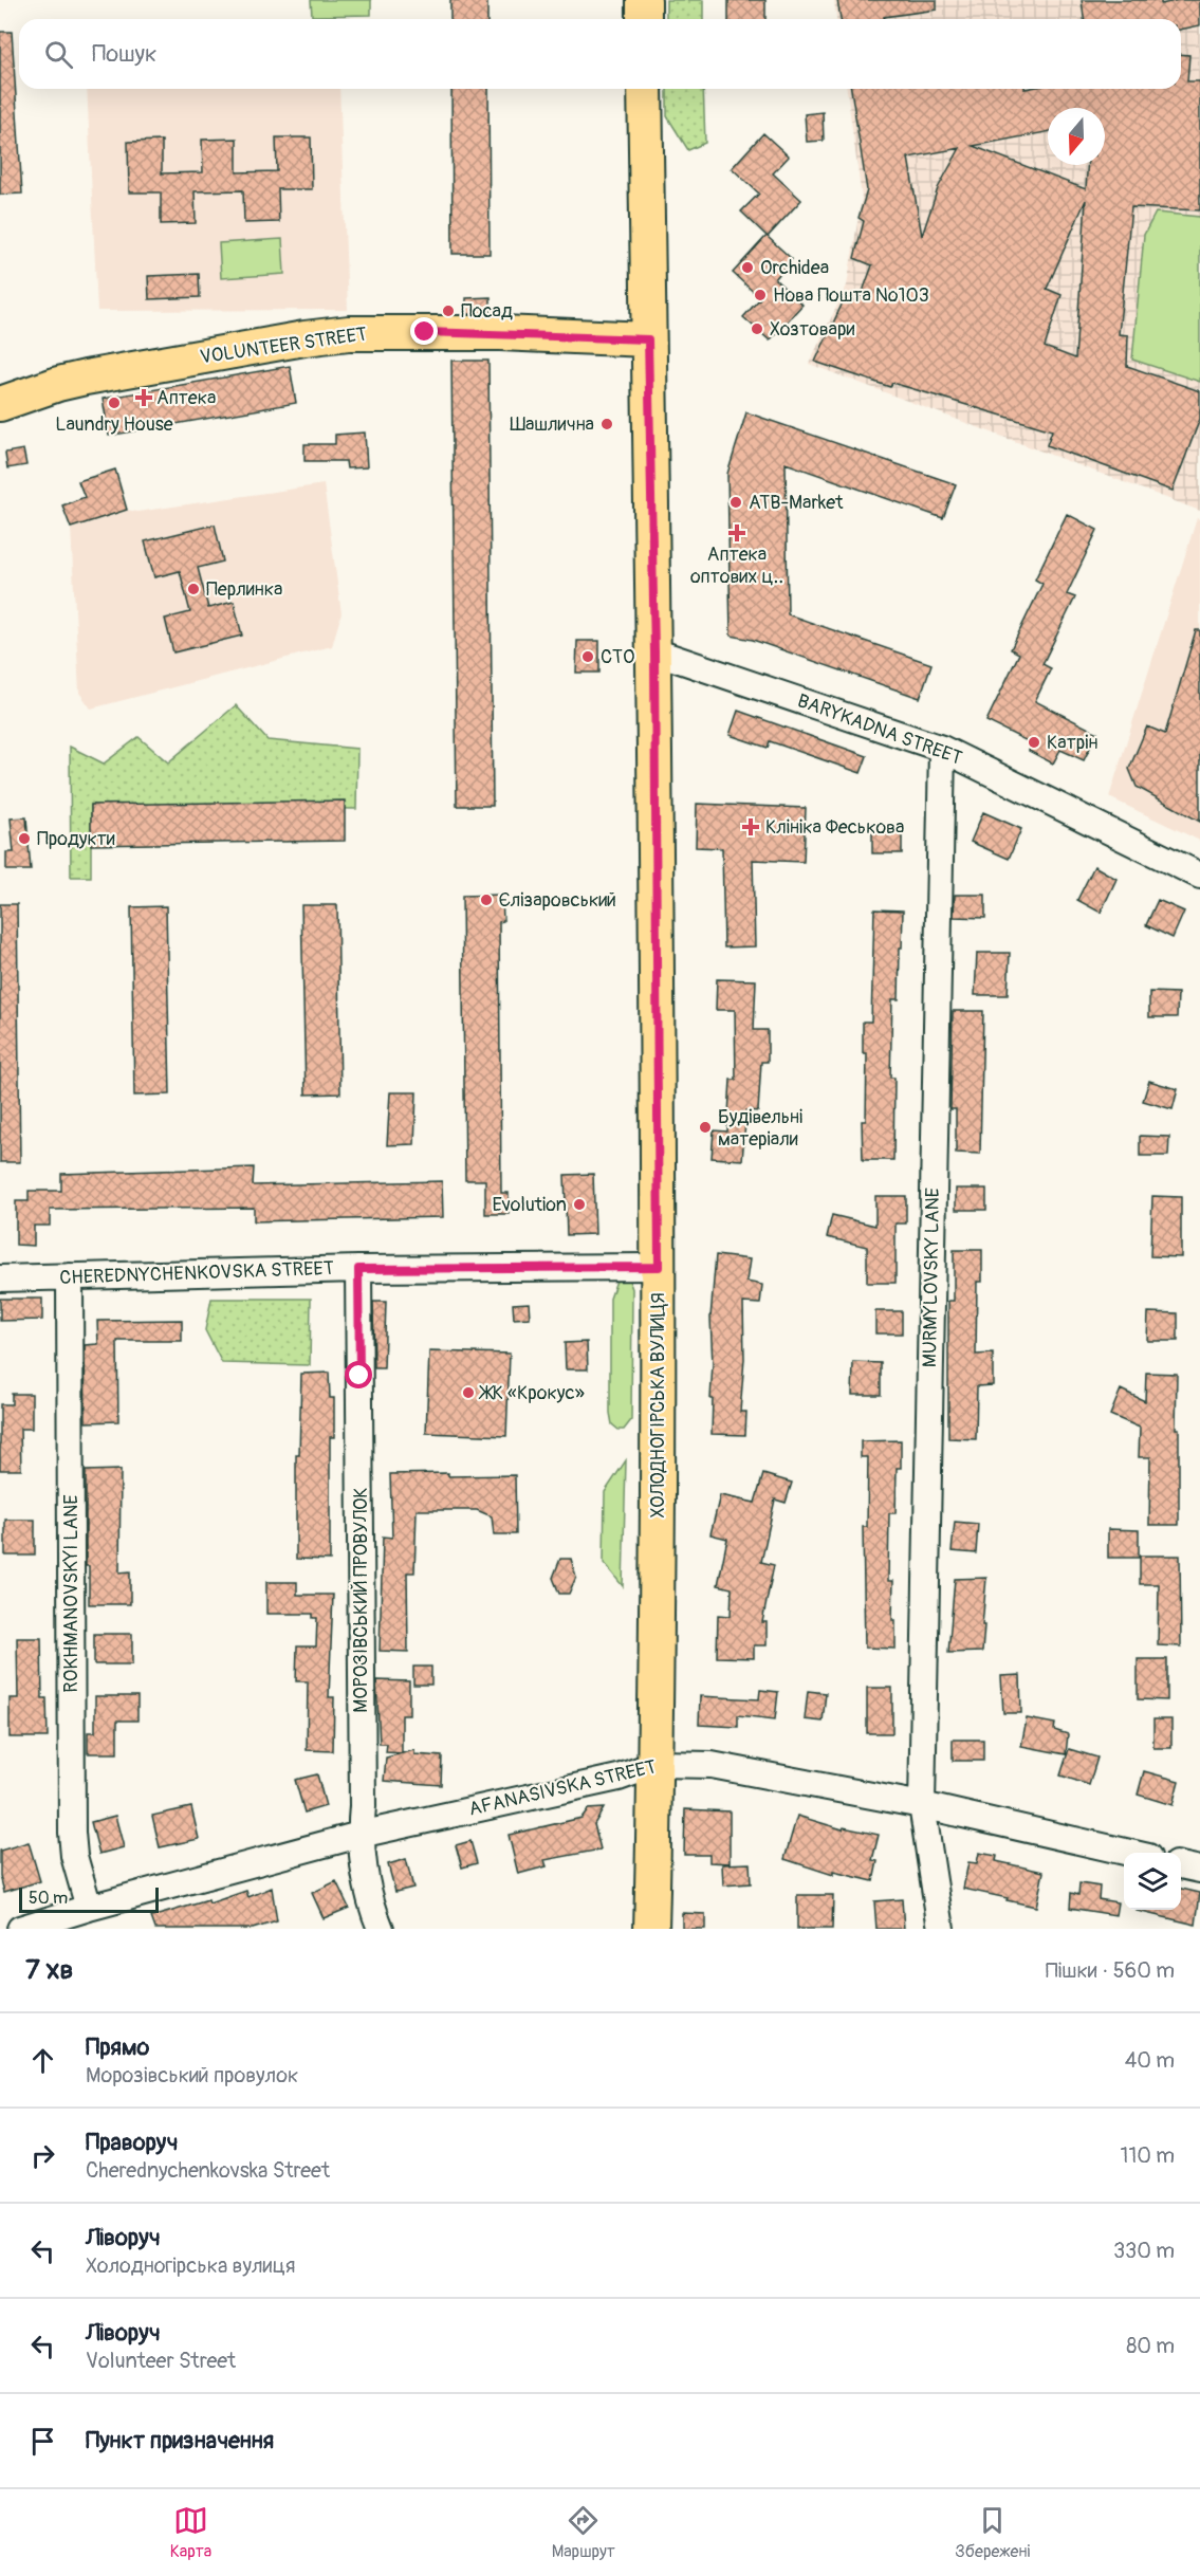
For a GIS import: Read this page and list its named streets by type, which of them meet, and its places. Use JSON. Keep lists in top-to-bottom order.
{
  "streets": {
    "main road": ["VOLUNTEER STREET", "ХОЛОДНОГІРСЬКА ВУЛИЦЯ"],
    "street": [
      "BARYKADNA STREET",
      "CHEREDNYCHENKOVSKA STREET",
      "MURMYLOVSKY LANE",
      "ROKHMANOVSKYI LANE",
      "МОРОЗІВСЬКИЙ ПРОВУЛОК",
      "AFANASIVSKA STREET"
    ]
  },
  "crossings": [
    ["VOLUNTEER STREET", "ХОЛОДНОГІРСЬКА ВУЛИЦЯ"],
    ["BARYKADNA STREET", "MURMYLOVSKY LANE"],
    ["BARYKADNA STREET", "ХОЛОДНОГІРСЬКА ВУЛИЦЯ"],
    ["CHEREDNYCHENKOVSKA STREET", "ХОЛОДНОГІРСЬКА ВУЛИЦЯ"],
    ["CHEREDNYCHENKOVSKA STREET", "ROKHMANOVSKYI LANE"],
    ["CHEREDNYCHENKOVSKA STREET", "МОРОЗІВСЬКИЙ ПРОВУЛОК"],
    ["MURMYLOVSKY LANE", "AFANASIVSKA STREET"],
    ["ХОЛОДНОГІРСЬКА ВУЛИЦЯ", "AFANASIVSKA STREET"],
    ["ROKHMANOVSKYI LANE", "AFANASIVSKA STREET"],
    ["МОРОЗІВСЬКИЙ ПРОВУЛОК", "AFANASIVSKA STREET"]
  ],
  "places": {
    "other": [
      "Orchidea",
      "Нова Пошта №103",
      "Посад",
      "Хозтовари",
      "Laundry House",
      "Шашлична",
      "ATB-Market",
      "Перлинка",
      "СТО",
      "Катрін",
      "Продукти",
      "Єлізаровський",
      "Будівельні матеріали",
      "Evolution",
      "ЖК «Крокус»"
    ],
    "health": ["Аптека", "Аптека оптових ц‥", "Клініка Феськова"]
  },
  "scale_bar": "50 m",
  "north": "bottom",
  "page": {
    "search": "Пошук",
    "scale": "50 m",
    "heading": ["7 хв", "Пішки · 560 m"],
    "list": [
      ["Прямо", "Морозівський провулок", "40 m"],
      ["Праворуч", "Cherednychenkovska Street", "110 m"],
      ["Ліворуч", "Холодногірська вулиця", "330 m"],
      ["Ліворуч", "Volunteer Street", "80 m"],
      "Пункт призначення"
    ],
    "nav": ["Карта", "Маршрут", "Збережені"]
  }
}
